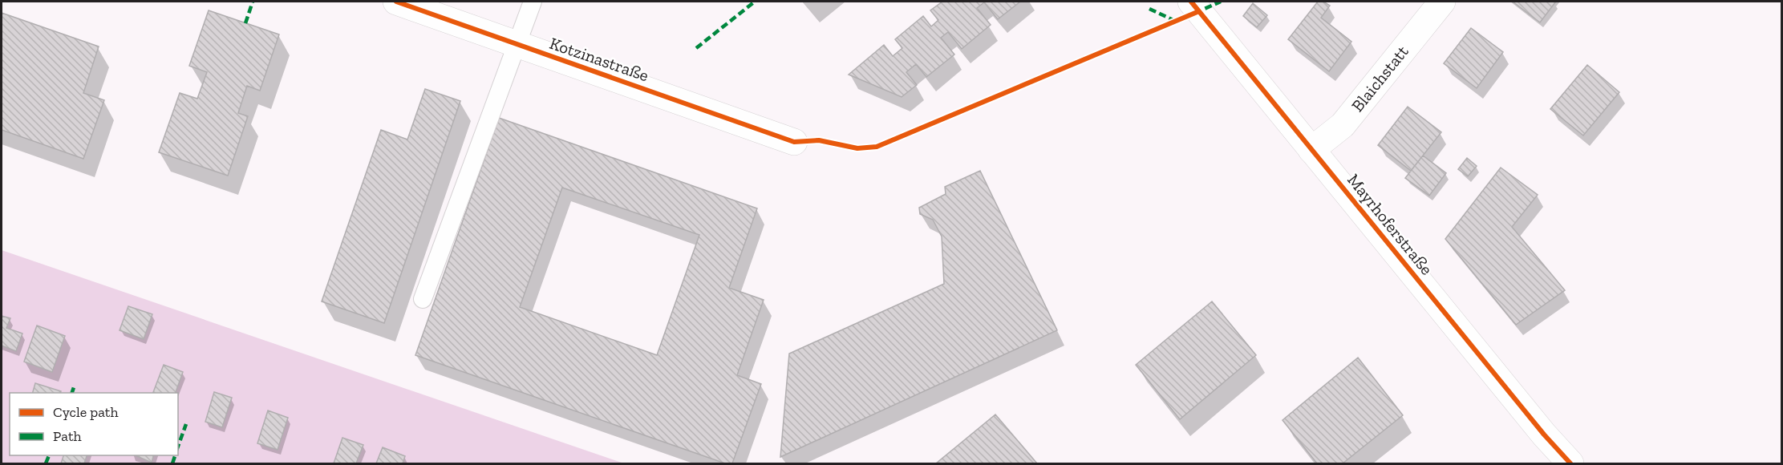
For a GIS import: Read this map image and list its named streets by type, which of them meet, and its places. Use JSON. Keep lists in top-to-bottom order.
{
  "streets": {
    "street": ["Kotzinastraße", "Blaichstatt", "Mayrhoferstraße"]
  },
  "crossings": [
    ["Blaichstatt", "Mayrhoferstraße"]
  ],
  "legend": ["Cycle path", "Path"]
}
